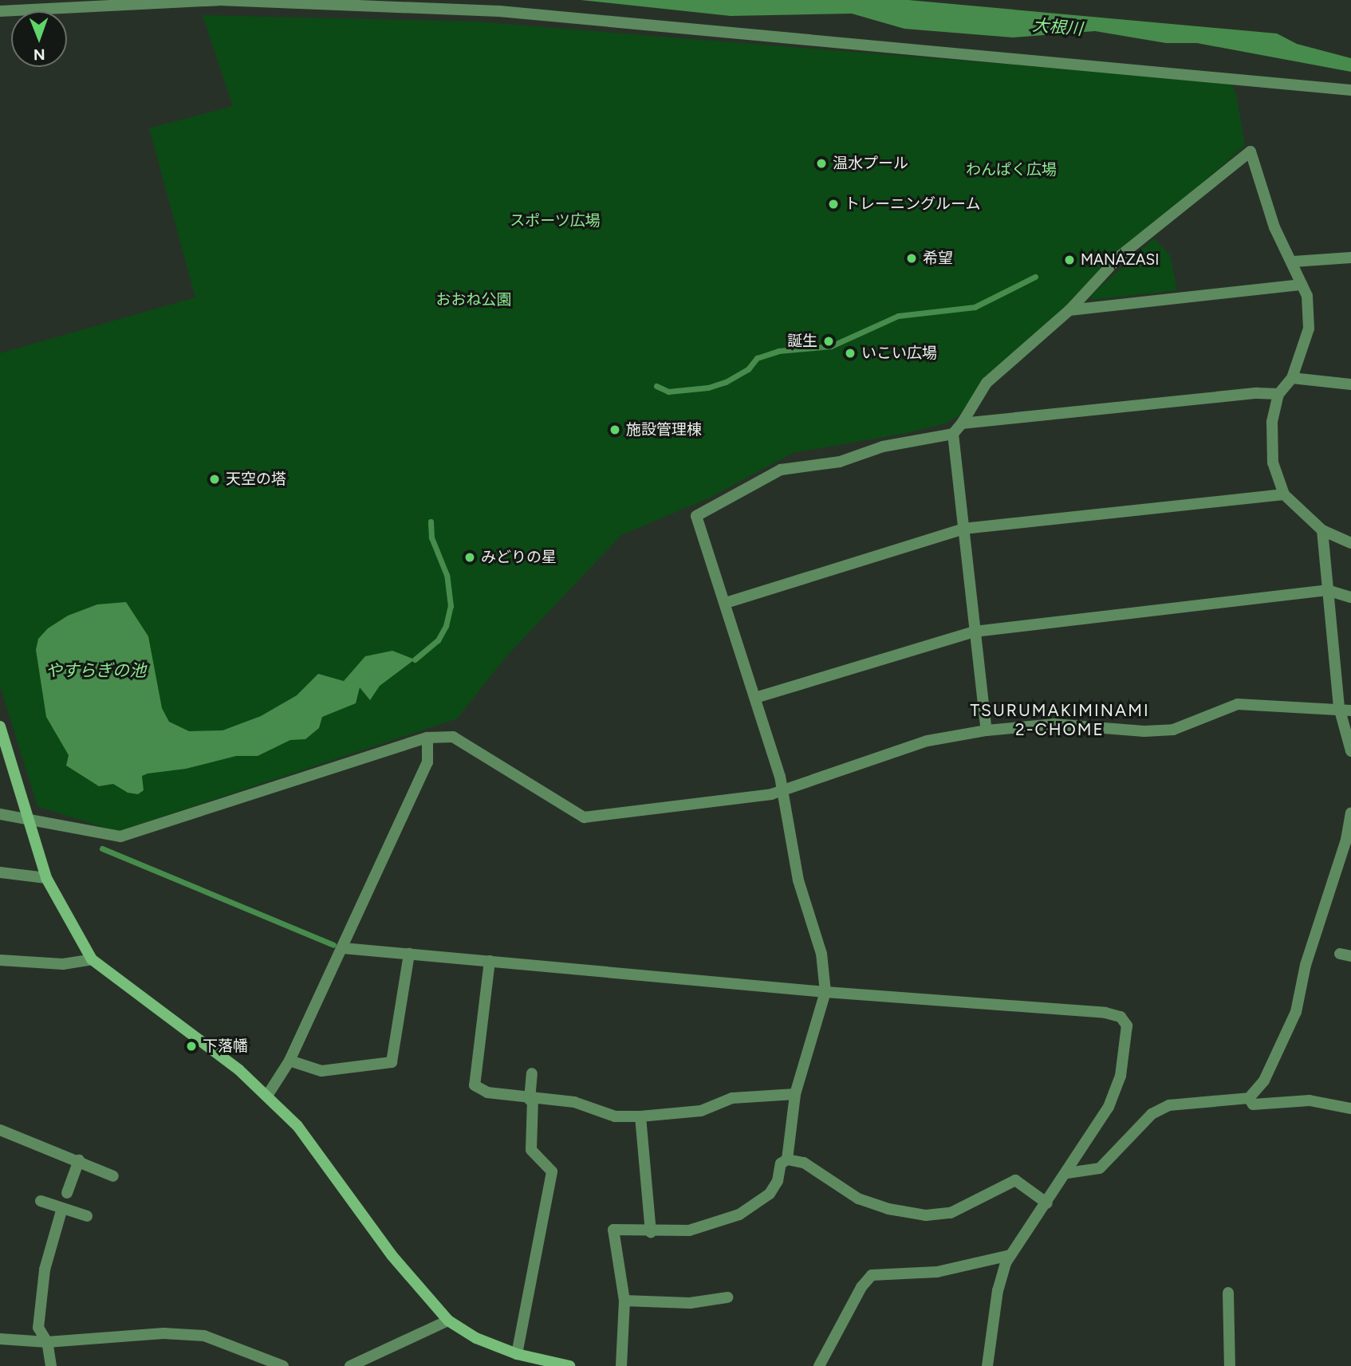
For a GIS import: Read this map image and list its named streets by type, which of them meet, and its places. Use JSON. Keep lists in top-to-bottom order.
{
  "districts": ["TSURUMAKIMINAMI 2-CHOME"],
  "water": ["大根川", "やすらぎの池"],
  "parks": ["わんぱく広場", "スポーツ広場", "おおね公園"],
  "places": [
    "温水プール",
    "トレーニングルーム",
    "希望",
    "MANAZASI",
    "誕生",
    "いこい広場",
    "施設管理棟",
    "天空の塔",
    "みどりの星",
    "下落幡"
  ],
  "north": "bottom"
}
